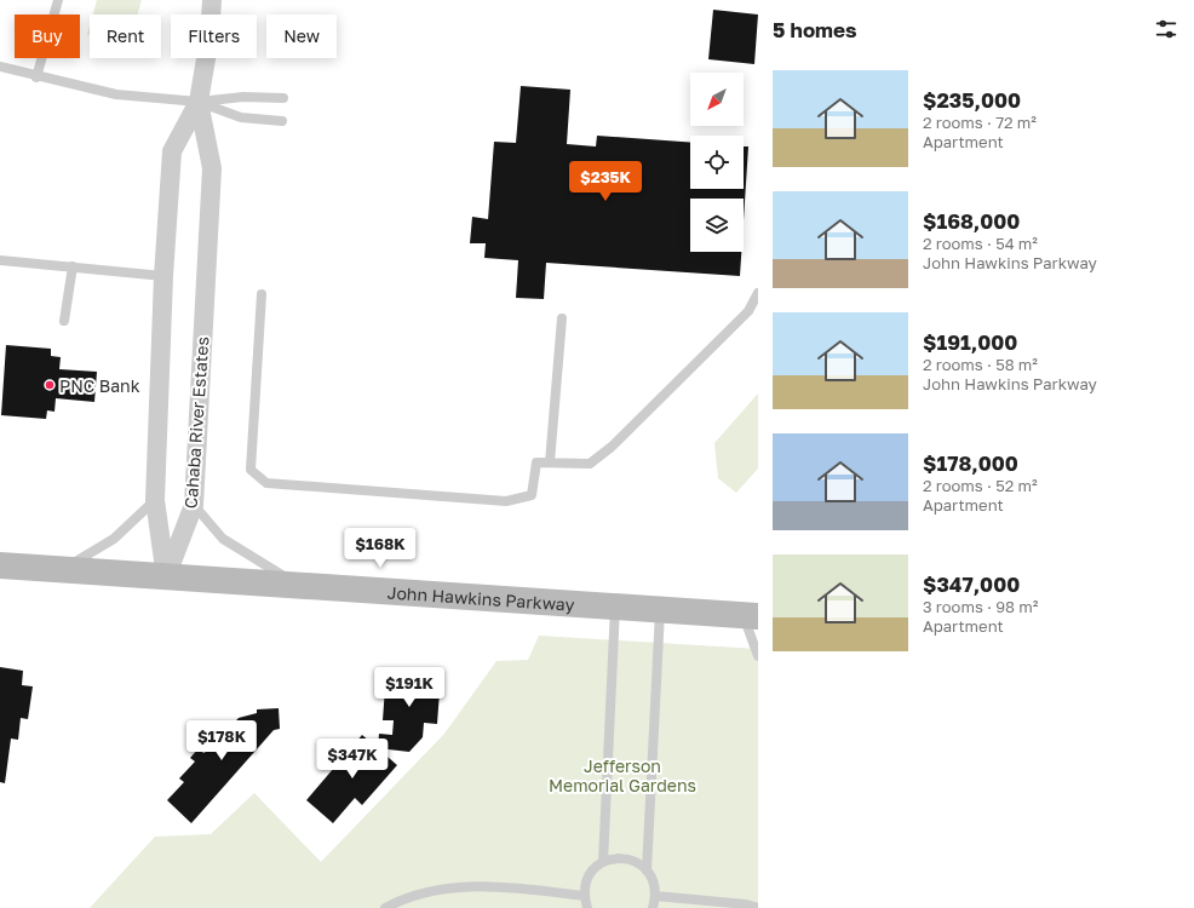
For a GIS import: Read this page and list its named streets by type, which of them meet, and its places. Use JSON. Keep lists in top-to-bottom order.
{
  "streets": {
    "main road": ["John Hawkins Parkway"],
    "street": ["Cahaba River Estates"]
  },
  "crossings": [
    ["Cahaba River Estates", "John Hawkins Parkway"]
  ],
  "parks": ["Jefferson Memorial Gardens"],
  "places": ["PNC Bank"],
  "north": "bottom left",
  "page": {
    "heading": "5 homes",
    "chip": [
      "Buy",
      "Rent",
      "Filters",
      "New"
    ],
    "list": [
      {
        "name": "$235,000",
        "note": "2 rooms · 72 m² · Apartment"
      },
      {
        "name": "$168,000",
        "note": "2 rooms · 54 m² · John Hawkins Parkway"
      },
      {
        "name": "$191,000",
        "note": "2 rooms · 58 m² · John Hawkins Parkway"
      },
      {
        "name": "$178,000",
        "note": "2 rooms · 52 m² · Apartment"
      },
      {
        "name": "$347,000",
        "note": "3 rooms · 98 m² · Apartment"
      }
    ],
    "price": [
      "$235K",
      "$168K",
      "$191K",
      "$178K",
      "$347K"
    ]
  }
}
